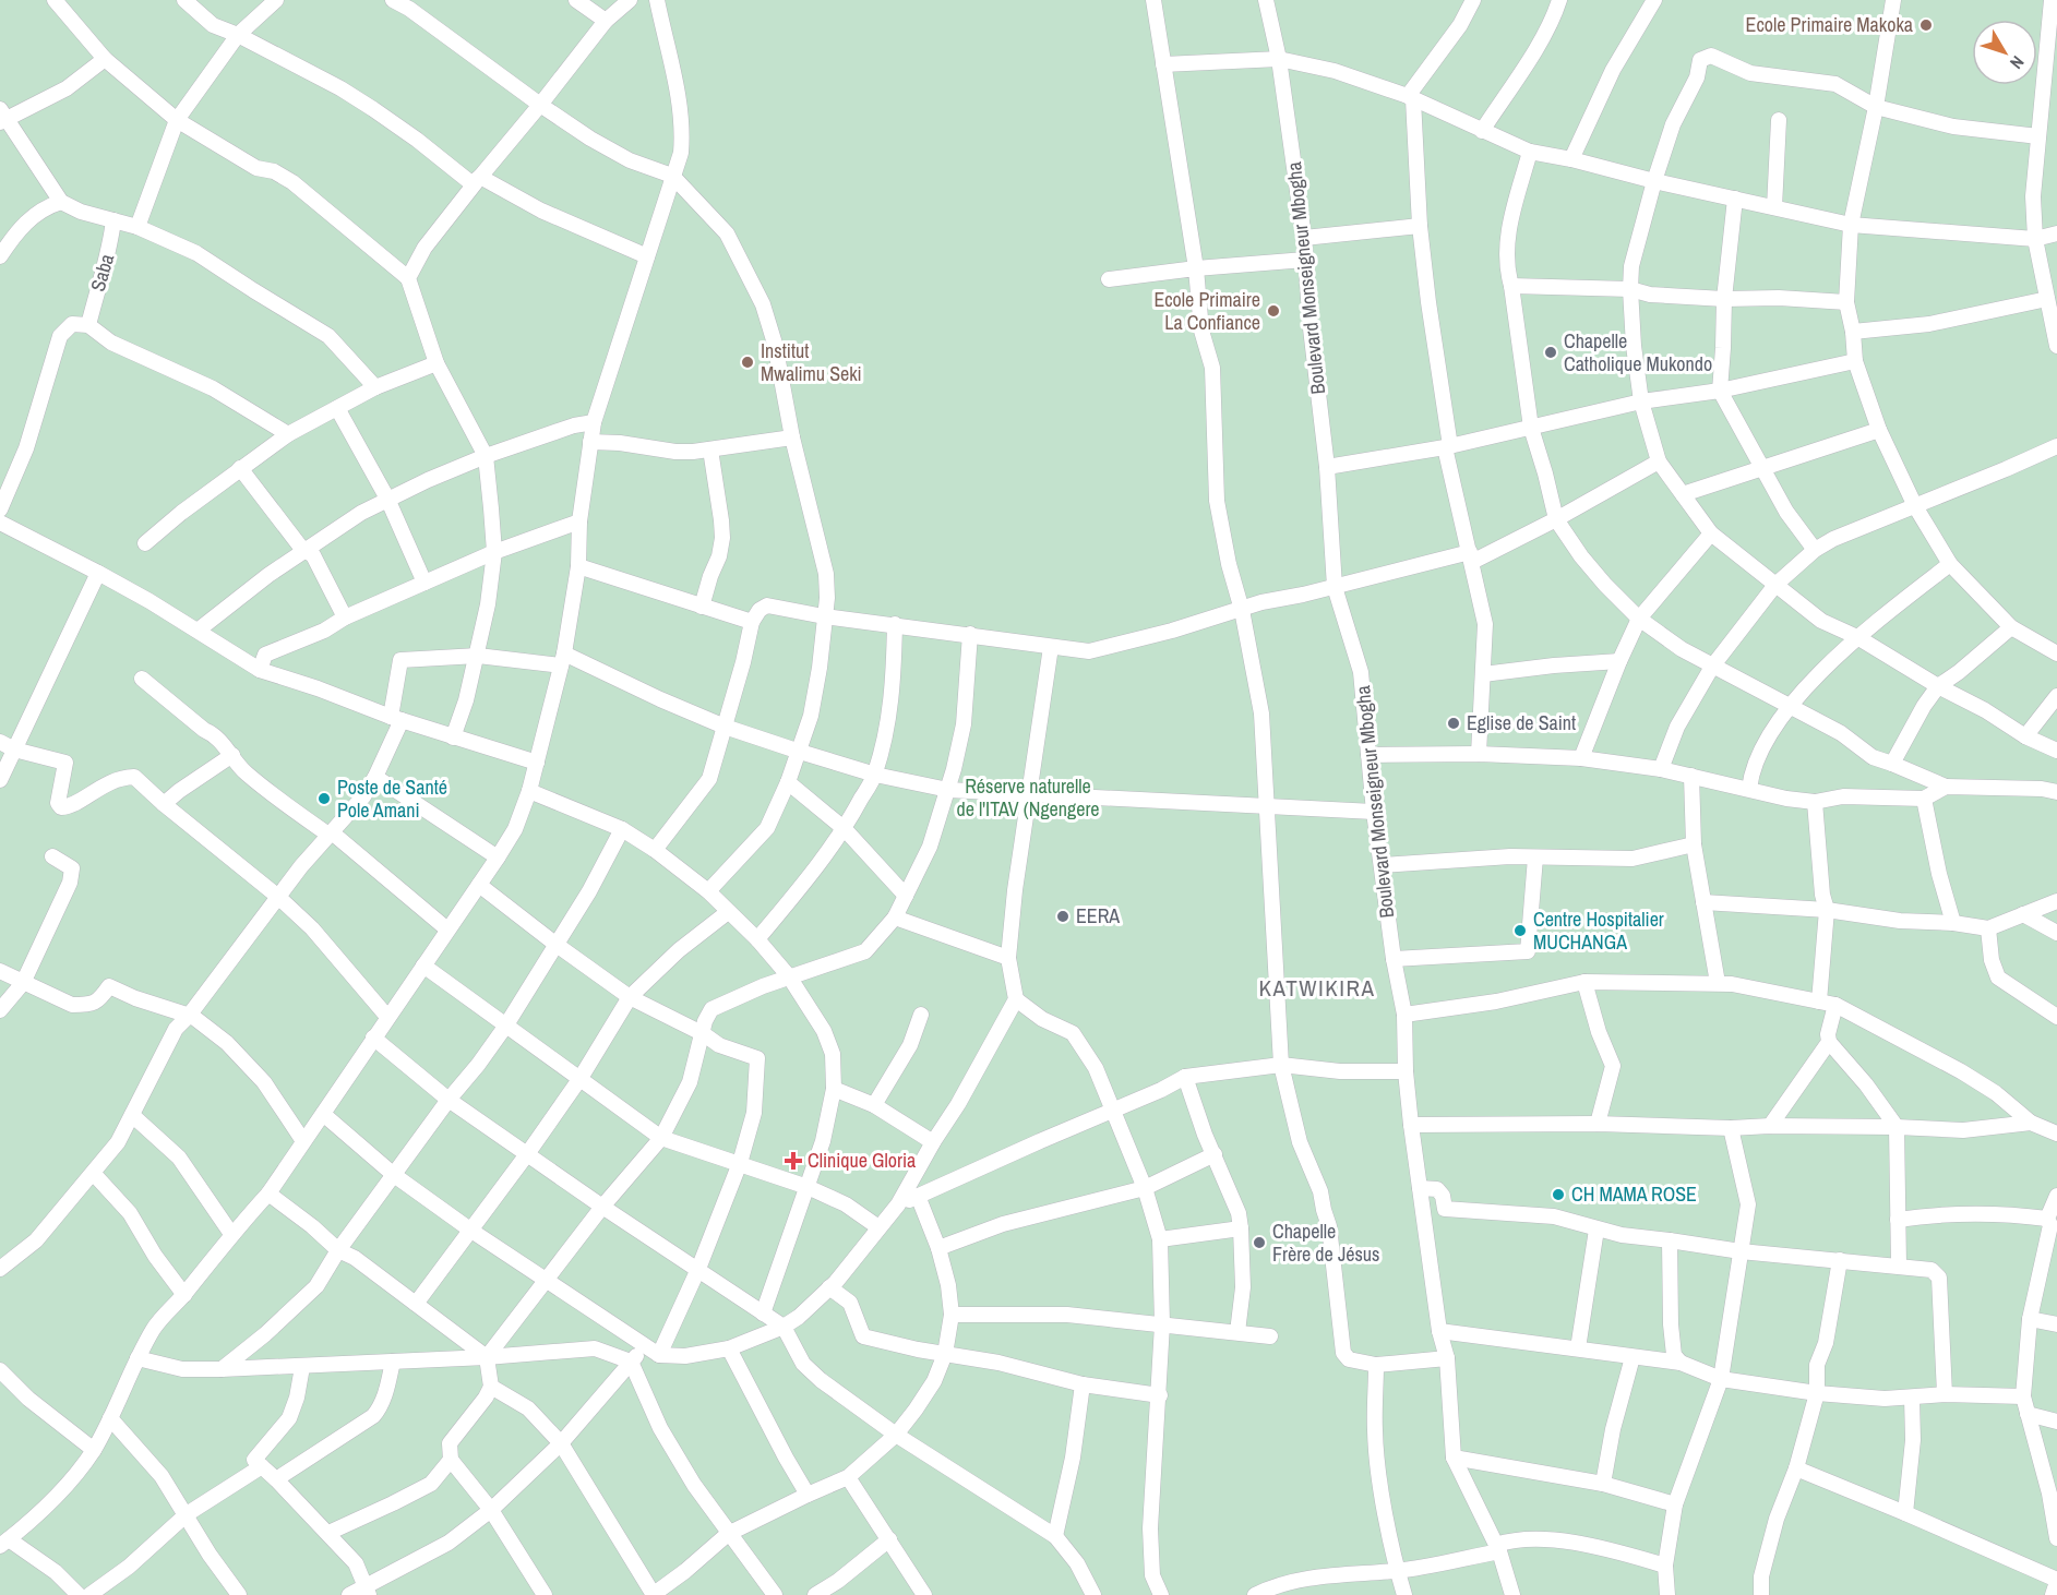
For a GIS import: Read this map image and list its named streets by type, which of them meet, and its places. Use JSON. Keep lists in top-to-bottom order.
{
  "streets": {
    "street": ["Saba", "Boulevard Monseigneur Mbogha"]
  },
  "districts": ["KATWIKIRA"],
  "parks": ["Réserve naturelle de l'ITAV (Ngengere"],
  "places": {
    "other": [
      "Ecole Primaire Makoka",
      "Ecole Primaire La Confiance",
      "Chapelle Catholique Mukondo",
      "Institut Mwalimu Seki",
      "Eglise de Saint",
      "Poste de Santé Pole Amani",
      "EERA",
      "Centre Hospitalier MUCHANGA",
      "CH MAMA ROSE",
      "Chapelle Frère de Jésus"
    ],
    "health": ["Clinique Gloria"]
  },
  "north": "bottom right"
}
